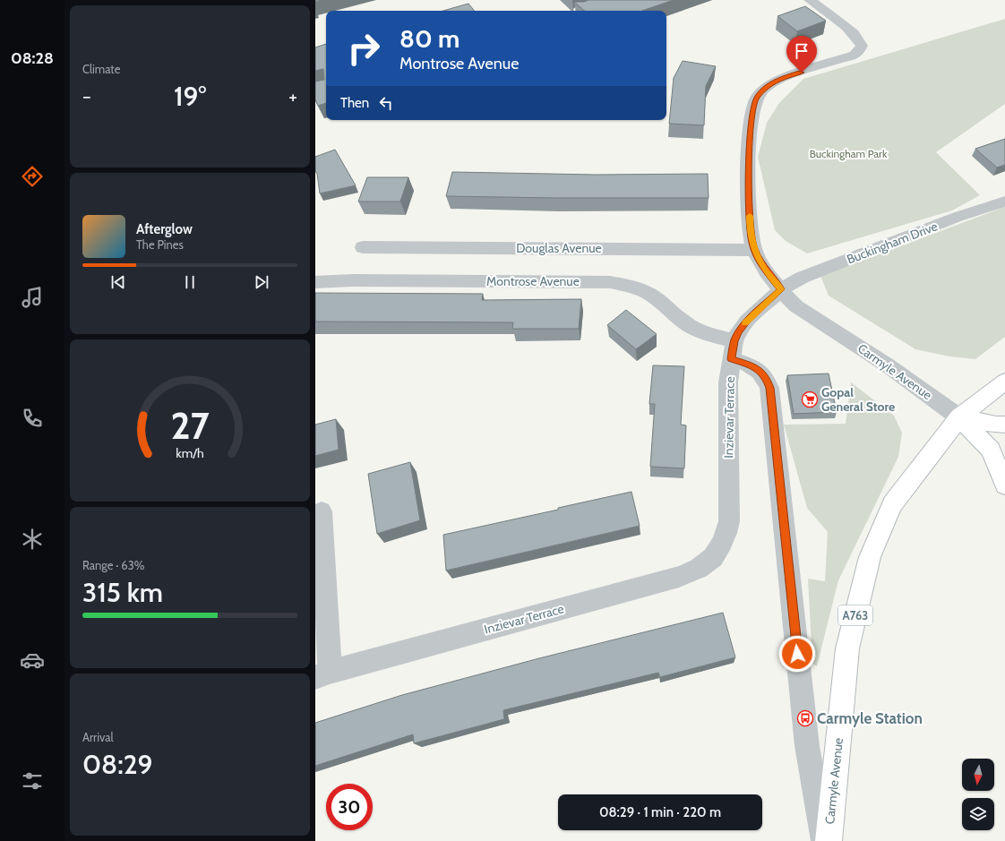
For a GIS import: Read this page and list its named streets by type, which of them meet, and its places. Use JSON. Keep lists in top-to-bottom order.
{
  "streets": {
    "main road": ["Carmyle Avenue", "A763"],
    "street": [
      "Buckingham Drive",
      "Douglas Avenue",
      "Montrose Avenue",
      "Inzievar Terrace"
    ]
  },
  "crossings": [
    ["Buckingham Drive", "Carmyle Avenue"],
    ["Douglas Avenue", "Carmyle Avenue"],
    ["Montrose Avenue", "Inzievar Terrace"],
    ["Carmyle Avenue", "A763"]
  ],
  "parks": ["Buckingham Park"],
  "places": {
    "supermarket": ["Gopal General Store"],
    "bus stop": ["Carmyle Station"]
  },
  "north": "bottom",
  "page": {
    "tabs": "08:28",
    "tile": [
      "Climate",
      ["Range · 63%", "315 km"],
      ["Arrival", "08:29"]
    ],
    "turn": ["80 m", "Montrose Avenue"],
    "heat": ["−", "19°", "+"],
    "then": "Then",
    "song": ["Afterglow", "The Pines"],
    "limit": "30",
    "trip": "08:29 · 1 min · 220 m",
    "gauge": ["27", "km/h"]
  }
}
